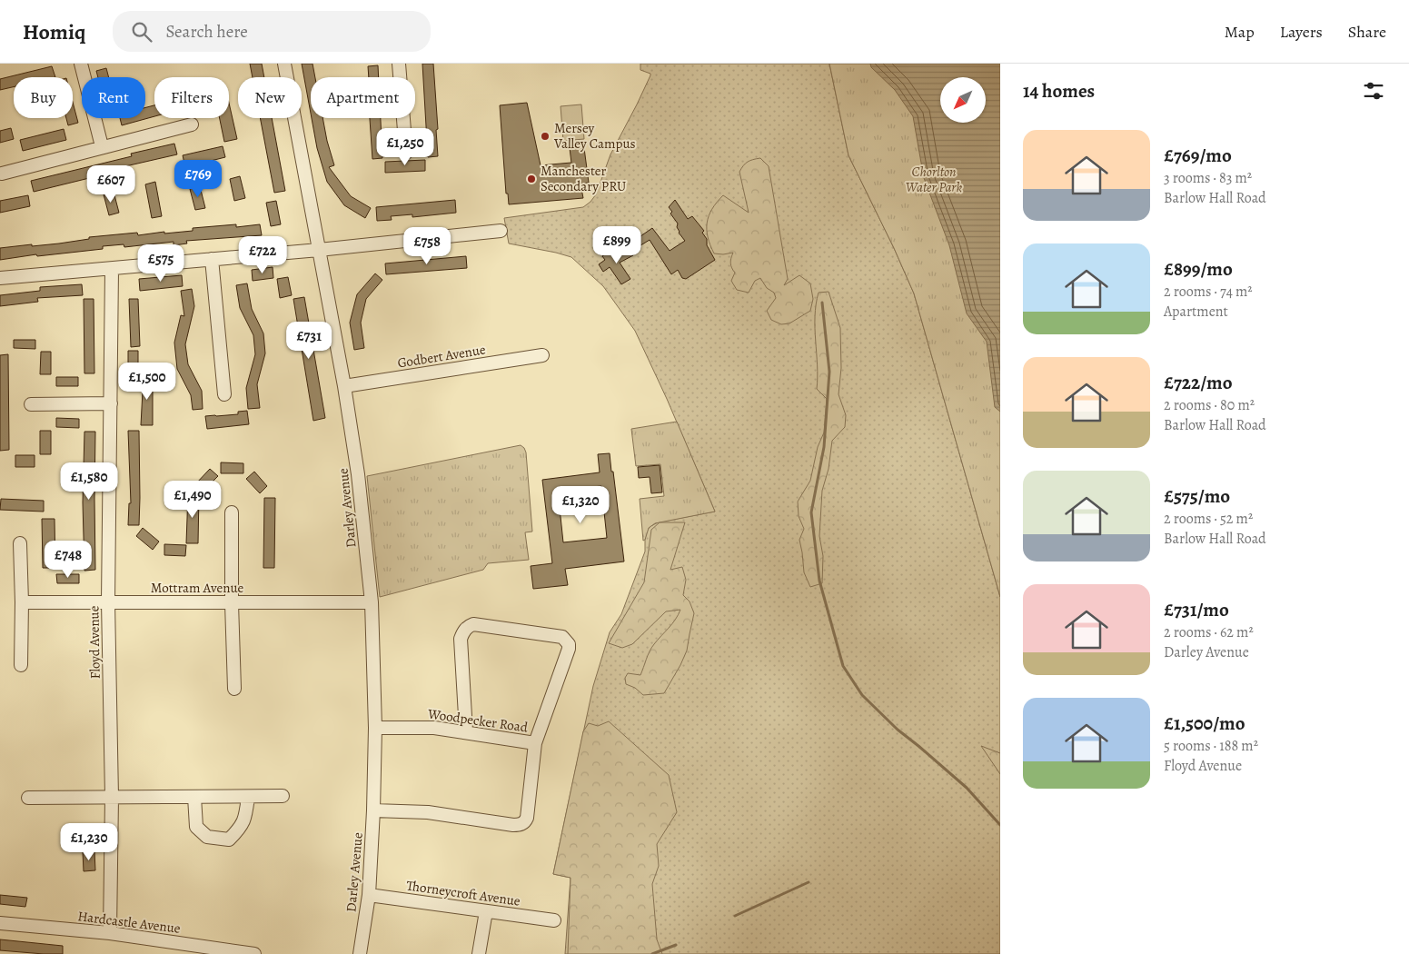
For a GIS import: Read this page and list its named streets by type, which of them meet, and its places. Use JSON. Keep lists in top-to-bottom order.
{
  "streets": {
    "street": [
      "Godbert Avenue",
      "Darley Avenue",
      "Mottram Avenue",
      "Floyd Avenue",
      "Woodpecker Road",
      "Thorneycroft Avenue",
      "Hardcastle Avenue"
    ]
  },
  "crossings": [
    ["Godbert Avenue", "Darley Avenue"],
    ["Darley Avenue", "Mottram Avenue"],
    ["Darley Avenue", "Woodpecker Road"],
    ["Darley Avenue", "Thorneycroft Avenue"],
    ["Mottram Avenue", "Floyd Avenue"],
    ["Floyd Avenue", "Hardcastle Avenue"]
  ],
  "parks": ["Chorlton Water Park"],
  "places": ["Mersey Valley Campus", "Manchester Secondary PRU"],
  "north": "bottom left",
  "page": {
    "header": "Homiq",
    "search": "Search here",
    "nav": ["Map", "Layers", "Share"],
    "heading": "14 homes",
    "chip": [
      "Buy",
      "Rent",
      "Filters",
      "New",
      "Apartment"
    ],
    "list": [
      {
        "name": "£769/mo",
        "note": "3 rooms · 83 m² · Barlow Hall Road"
      },
      {
        "name": "£899/mo",
        "note": "2 rooms · 74 m² · Apartment"
      },
      {
        "name": "£722/mo",
        "note": "2 rooms · 80 m² · Barlow Hall Road"
      },
      {
        "name": "£575/mo",
        "note": "2 rooms · 52 m² · Barlow Hall Road"
      },
      {
        "name": "£731/mo",
        "note": "2 rooms · 62 m² · Darley Avenue"
      },
      {
        "name": "£1,500/mo",
        "note": "5 rooms · 188 m² · Floyd Avenue"
      }
    ],
    "price": [
      "£1,250",
      "£769",
      "£607",
      "£899",
      "£758",
      "£722",
      "£575",
      "£731",
      "£1,500",
      "£1,580",
      "£1,490",
      "£1,320",
      "£748",
      "£1,230"
    ]
  }
}
